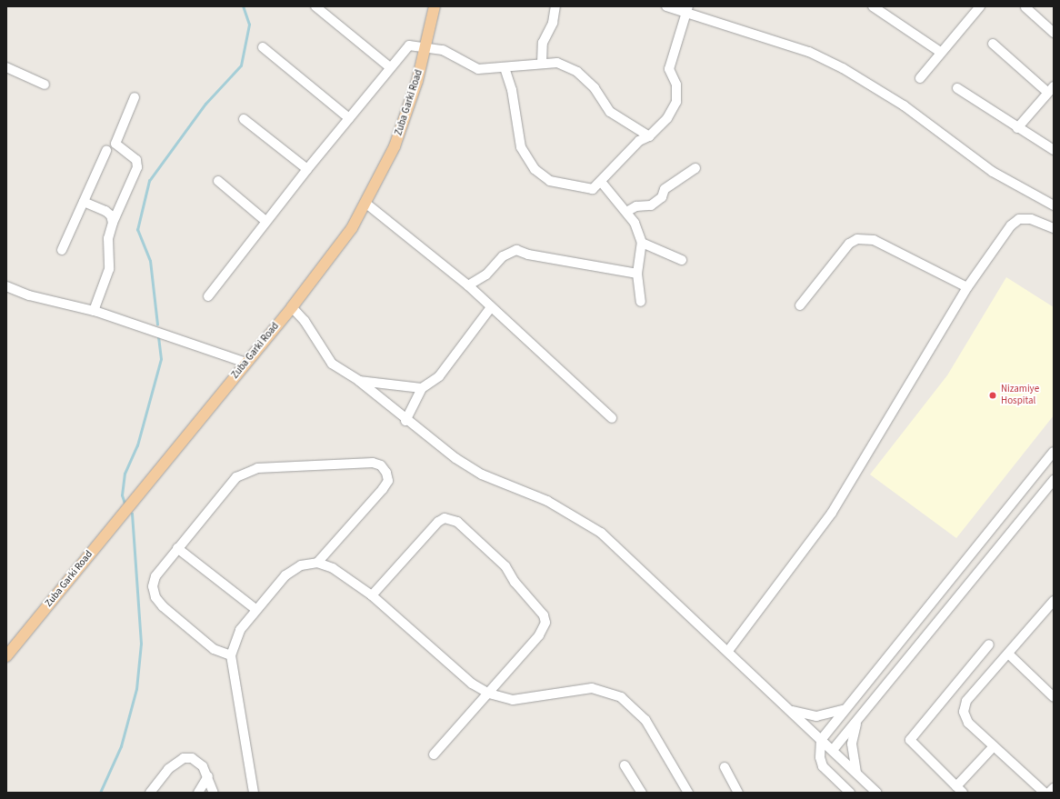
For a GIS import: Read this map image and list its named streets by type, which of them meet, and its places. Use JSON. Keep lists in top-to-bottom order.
{
  "streets": {
    "main road": ["Zuba Garki Road"]
  },
  "places": ["Nizamiye Hospital"]
}
